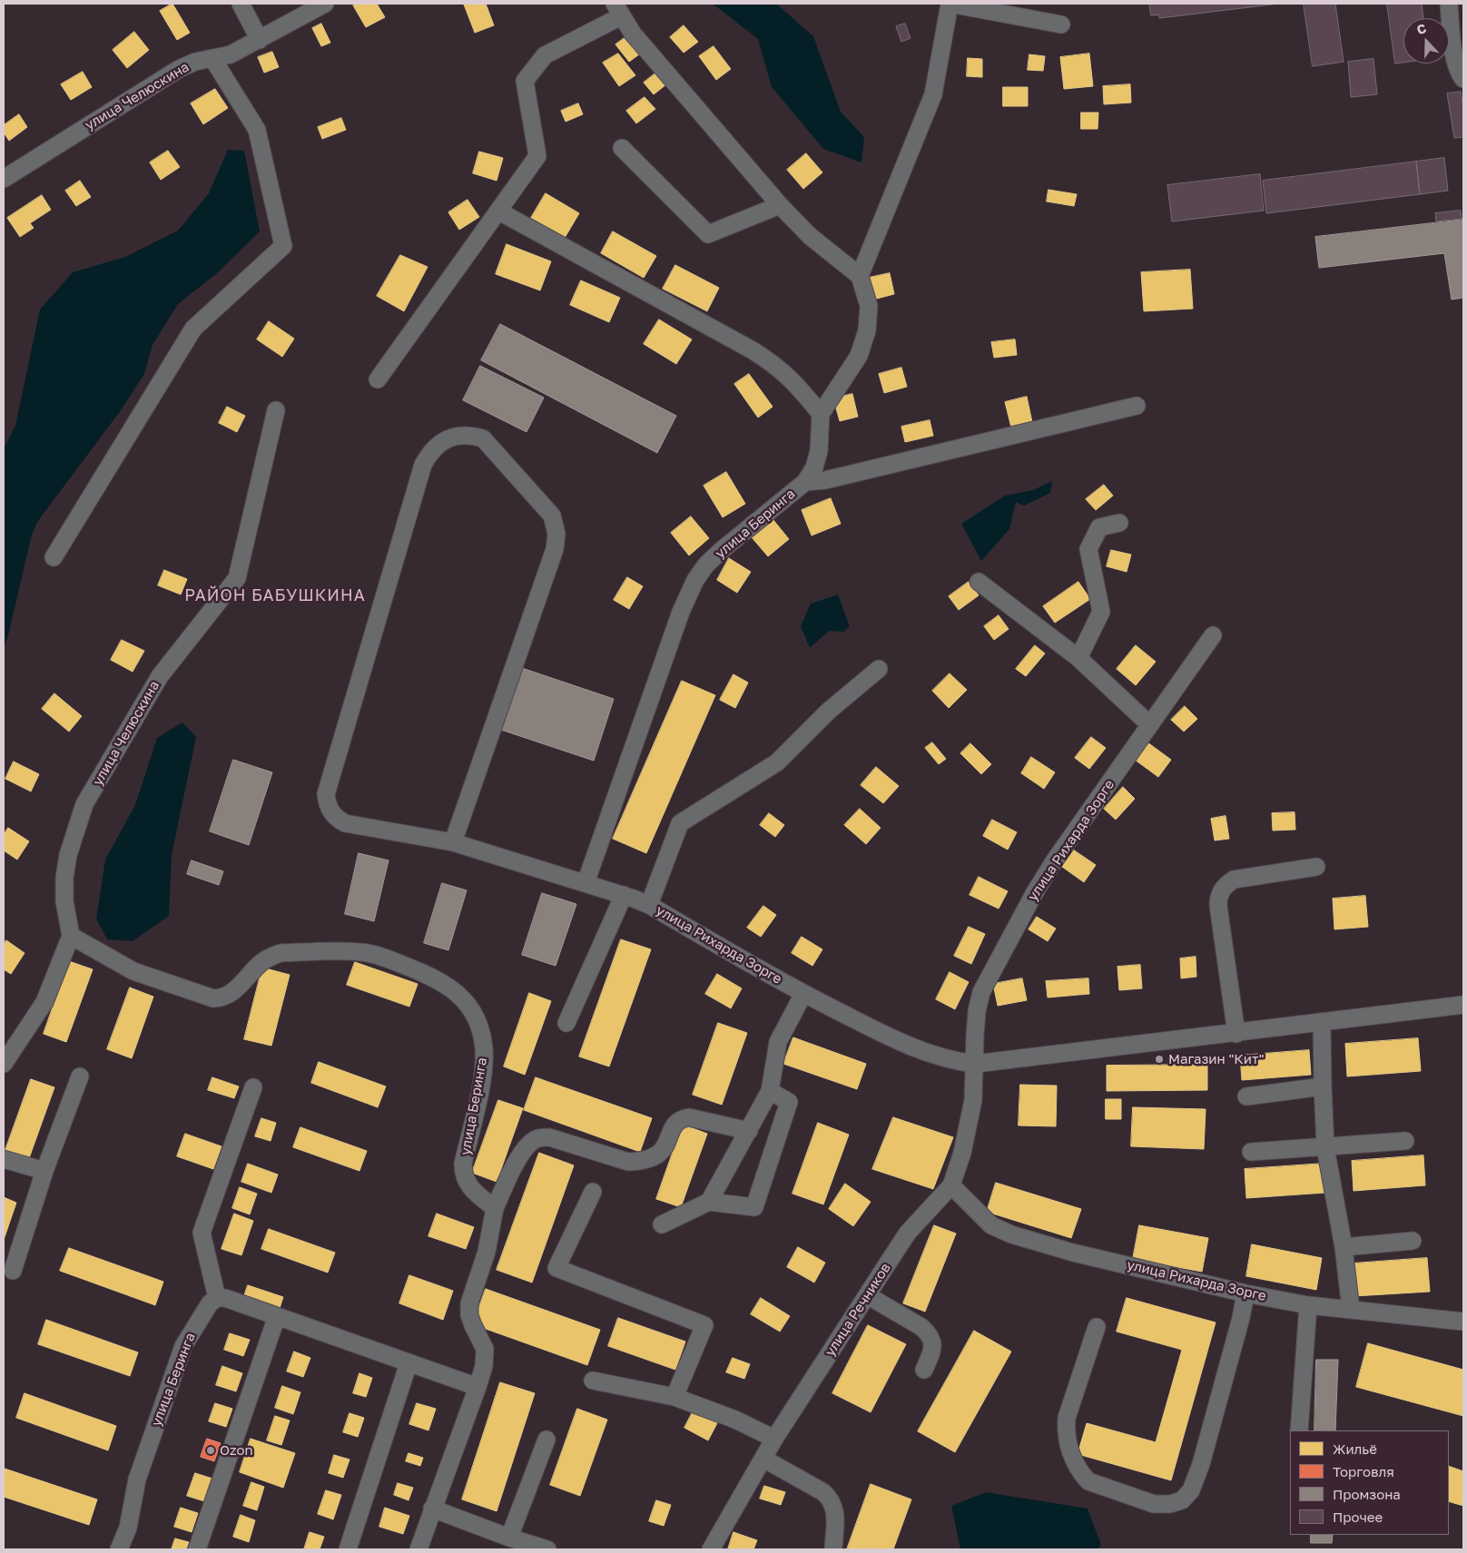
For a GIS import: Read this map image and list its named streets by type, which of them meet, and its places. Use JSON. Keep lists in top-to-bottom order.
{
  "streets": {
    "street": [
      "улица Челюскина",
      "улица Беринга",
      "улица Рихарда Зорге",
      "улица Речников"
    ]
  },
  "crossings": [
    ["улица Челюскина", "улица Беринга"],
    ["улица Беринга", "улица Рихарда Зорге"],
    ["улица Рихарда Зорге", "улица Речников"]
  ],
  "districts": ["РАЙОН БАБУШКИНА"],
  "places": ["Магазин \"Кит\"", "Ozon"],
  "legend": [
    "Жильё",
    "Торговля",
    "Промзона",
    "Прочее"
  ],
  "north": "top"
}
